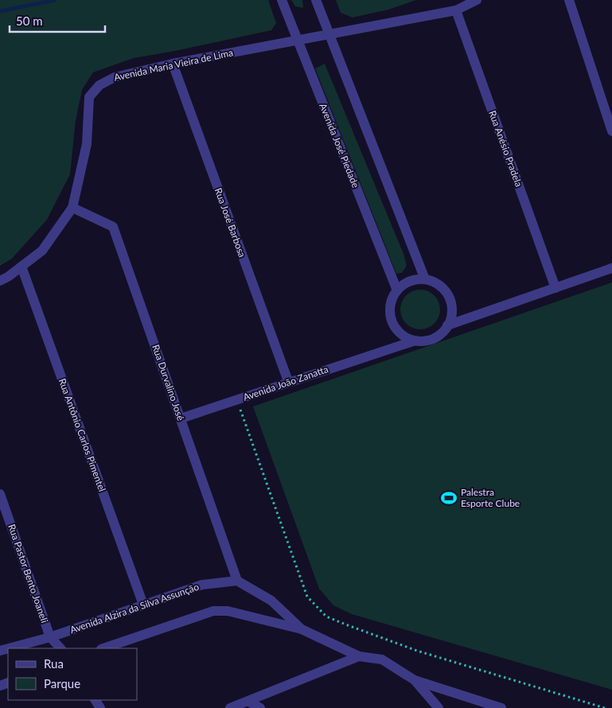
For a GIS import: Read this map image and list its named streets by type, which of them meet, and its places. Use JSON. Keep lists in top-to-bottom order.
{
  "streets": {
    "street": [
      "Avenida Maria Vieira de Lima",
      "Avenida José Piedade",
      "Rua Anésio Pradela",
      "Rua José Barbosa",
      "Rua Durvalino José",
      "Avenida João Zanatta",
      "Rua Antônio Carlos Pimentel",
      "Rua Pastor Bento Joaneli",
      "Avenida Alzira da Silva Assunção"
    ]
  },
  "crossings": [
    ["Avenida Maria Vieira de Lima", "Avenida José Piedade"],
    ["Avenida Maria Vieira de Lima", "Rua Anésio Pradela"],
    ["Avenida Maria Vieira de Lima", "Rua José Barbosa"],
    ["Avenida Maria Vieira de Lima", "Rua Durvalino José"],
    ["Avenida Maria Vieira de Lima", "Rua Antônio Carlos Pimentel"],
    ["Avenida José Piedade", "Avenida João Zanatta"],
    ["Rua José Barbosa", "Avenida João Zanatta"],
    ["Rua Durvalino José", "Avenida João Zanatta"],
    ["Rua Durvalino José", "Avenida Alzira da Silva Assunção"],
    ["Rua Antônio Carlos Pimentel", "Avenida Alzira da Silva Assunção"],
    ["Rua Pastor Bento Joaneli", "Avenida Alzira da Silva Assunção"]
  ],
  "places": {
    "sports": ["Palestra Esporte Clube"]
  },
  "legend": ["Rua", "Parque"],
  "scale_bar": "50 m"
}
